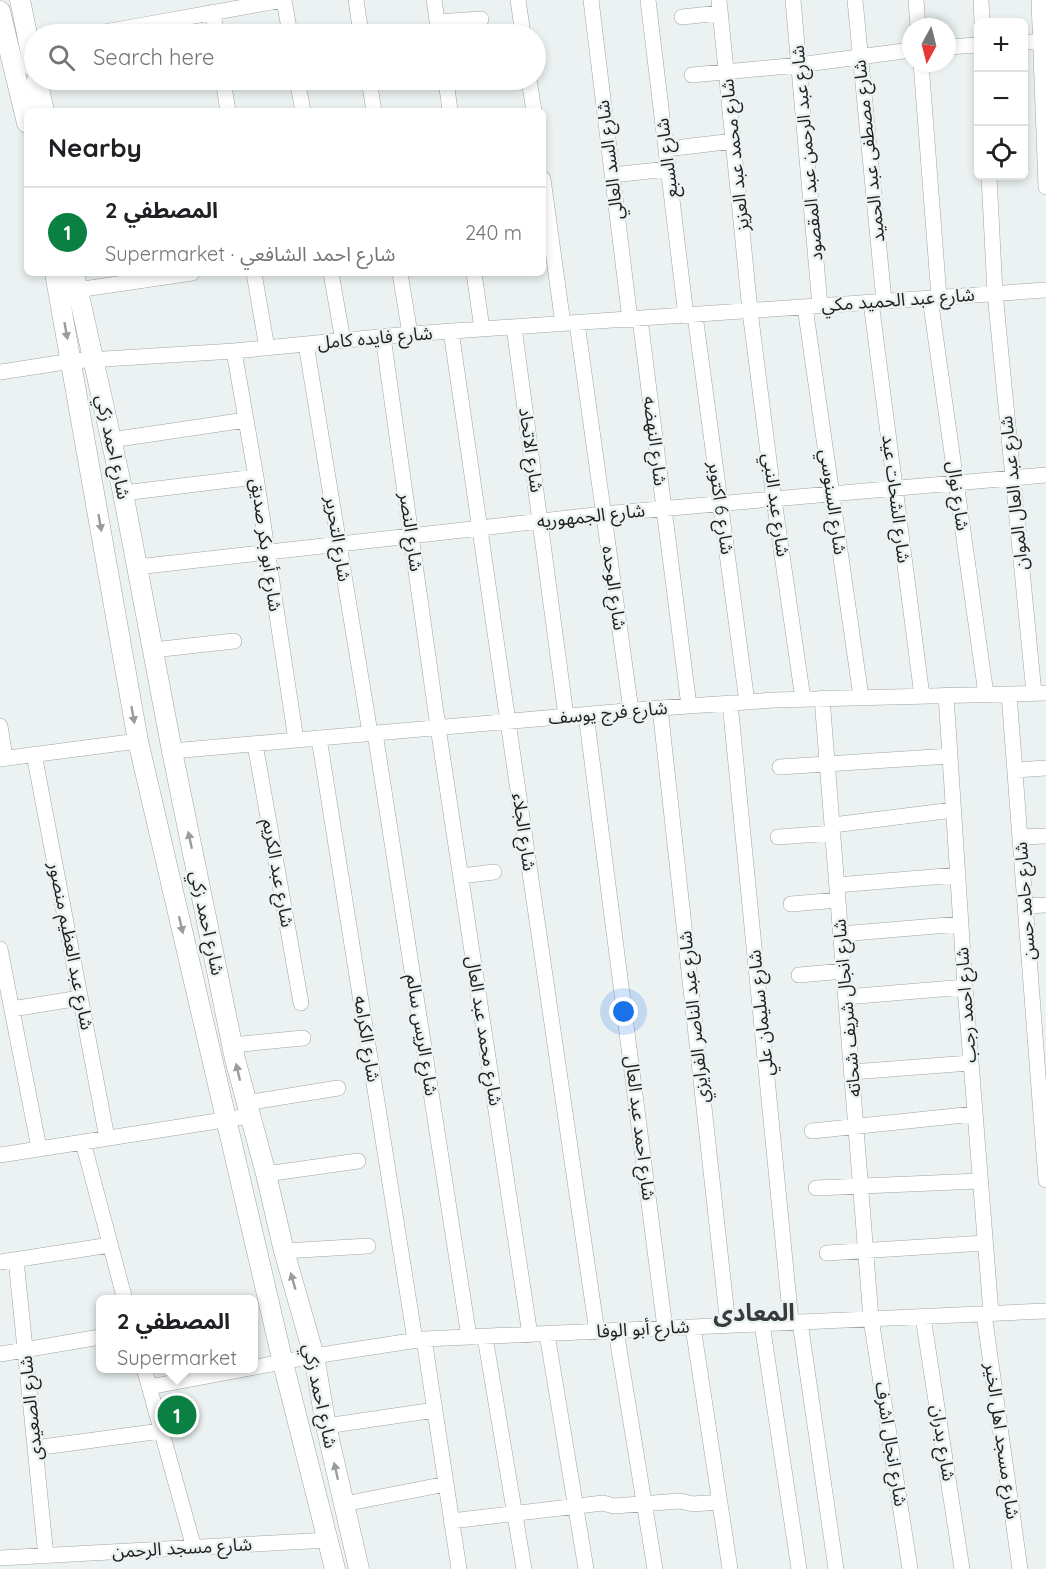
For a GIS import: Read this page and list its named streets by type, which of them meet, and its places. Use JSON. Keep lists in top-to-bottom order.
{
  "streets": {
    "street": [
      "شارع مصطفى عبد الحميد",
      "شارع عبد الرحمن عبد المقصود",
      "شارع محمد عبد العزيز",
      "شارع السبع",
      "شارع السد العالي",
      "شارع عبد الحميد مكي",
      "شارع فايده كامل",
      "شارع النهضه",
      "شارع احمد زكي",
      "شارع الاتحاد",
      "شارع عبد العال الموان",
      "شارع نوال",
      "شارع الشحات عيد",
      "شارع السنوسي",
      "شارع عبد النبي",
      "شارع 6 اكتوبر",
      "شارع الجمهوريه",
      "شارع النصر",
      "شارع التحرير",
      "شارع أبو بكر صديق",
      "شارع الوحده",
      "شارع فرج يوسف",
      "شارع الجلاء",
      "شارع عبد الكريم",
      "شارع حامد حسن",
      "شارع عبد العظيم منصور",
      "شارع احمد رجب",
      "شارع انجال شريف شحاته",
      "شارع سليمان علي",
      "شارع عبد الناصر الفرايزي",
      "شارع محمد عبد العال",
      "شارع الريس سالم",
      "شارع الكرامه",
      "شارع احمد عبد العال",
      "شارع أبو الوفا",
      "شارع الصعيدى",
      "شارع مسجد اهل الخير",
      "شارع بدران",
      "شارع انجال اشرف",
      "شارع مسجد الرحمن"
    ]
  },
  "crossings": [
    ["شارع مصطفى عبد الحميد", "شارع عبد الحميد مكي"],
    ["شارع مصطفى عبد الحميد", "شارع الشحات عيد"],
    ["شارع عبد الرحمن عبد المقصود", "شارع عبد الحميد مكي"],
    ["شارع عبد الرحمن عبد المقصود", "شارع السنوسي"],
    ["شارع محمد عبد العزيز", "شارع عبد الحميد مكي"],
    ["شارع محمد عبد العزيز", "شارع فايده كامل"],
    ["شارع محمد عبد العزيز", "شارع عبد النبي"],
    ["شارع السبع", "شارع فايده كامل"],
    ["شارع السبع", "شارع 6 اكتوبر"],
    ["شارع السد العالي", "شارع فايده كامل"],
    ["شارع السد العالي", "شارع النهضه"],
    ["شارع عبد الحميد مكي", "شارع فايده كامل"],
    ["شارع عبد الحميد مكي", "شارع عبد العال الموان"],
    ["شارع عبد الحميد مكي", "شارع نوال"],
    ["شارع عبد الحميد مكي", "شارع الشحات عيد"],
    ["شارع عبد الحميد مكي", "شارع السنوسي"],
    ["شارع عبد الحميد مكي", "شارع عبد النبي"],
    ["شارع فايده كامل", "شارع النهضه"],
    ["شارع فايده كامل", "شارع احمد زكي"],
    ["شارع فايده كامل", "شارع الاتحاد"],
    ["شارع فايده كامل", "شارع عبد النبي"],
    ["شارع فايده كامل", "شارع 6 اكتوبر"],
    ["شارع فايده كامل", "شارع النصر"],
    ["شارع فايده كامل", "شارع التحرير"],
    ["شارع فايده كامل", "شارع أبو بكر صديق"],
    ["شارع فايده كامل", "شارع الوحده"],
    ["شارع فايده كامل", "شارع الجلاء"],
    ["شارع النهضه", "شارع الجمهوريه"],
    ["شارع النهضه", "شارع فرج يوسف"],
    ["شارع احمد زكي", "شارع الجمهوريه"],
    ["شارع احمد زكي", "شارع فرج يوسف"],
    ["شارع احمد زكي", "شارع أبو الوفا"],
    ["شارع احمد زكي", "شارع مسجد الرحمن"],
    ["شارع الاتحاد", "شارع الجمهوريه"],
    ["شارع الاتحاد", "شارع فرج يوسف"],
    ["شارع عبد العال الموان", "شارع الجمهوريه"],
    ["شارع عبد العال الموان", "شارع فرج يوسف"],
    ["شارع نوال", "شارع الجمهوريه"],
    ["شارع نوال", "شارع فرج يوسف"],
    ["شارع الشحات عيد", "شارع الجمهوريه"],
    ["شارع الشحات عيد", "شارع فرج يوسف"],
    ["شارع السنوسي", "شارع الجمهوريه"],
    ["شارع السنوسي", "شارع فرج يوسف"],
    ["شارع عبد النبي", "شارع الجمهوريه"],
    ["شارع عبد النبي", "شارع فرج يوسف"],
    ["شارع 6 اكتوبر", "شارع الجمهوريه"],
    ["شارع 6 اكتوبر", "شارع فرج يوسف"],
    ["شارع الجمهوريه", "شارع النصر"],
    ["شارع الجمهوريه", "شارع التحرير"],
    ["شارع الجمهوريه", "شارع أبو بكر صديق"],
    ["شارع الجمهوريه", "شارع الوحده"],
    ["شارع الجمهوريه", "شارع الجلاء"],
    ["شارع النصر", "شارع فرج يوسف"],
    ["شارع النصر", "شارع محمد عبد العال"],
    ["شارع التحرير", "شارع فرج يوسف"],
    ["شارع التحرير", "شارع الريس سالم"],
    ["شارع أبو بكر صديق", "شارع فرج يوسف"],
    ["شارع الوحده", "شارع فرج يوسف"],
    ["شارع فرج يوسف", "شارع الجلاء"],
    ["شارع فرج يوسف", "شارع عبد الكريم"],
    ["شارع فرج يوسف", "شارع حامد حسن"],
    ["شارع فرج يوسف", "شارع احمد رجب"],
    ["شارع فرج يوسف", "شارع انجال شريف شحاته"],
    ["شارع فرج يوسف", "شارع سليمان علي"],
    ["شارع فرج يوسف", "شارع عبد الناصر الفرايزي"],
    ["شارع فرج يوسف", "شارع محمد عبد العال"],
    ["شارع فرج يوسف", "شارع الريس سالم"],
    ["شارع فرج يوسف", "شارع الكرامه"],
    ["شارع فرج يوسف", "شارع احمد عبد العال"],
    ["شارع الجلاء", "شارع أبو الوفا"],
    ["شارع احمد رجب", "شارع أبو الوفا"],
    ["شارع احمد رجب", "شارع مسجد اهل الخير"],
    ["شارع انجال شريف شحاته", "شارع أبو الوفا"],
    ["شارع انجال شريف شحاته", "شارع انجال اشرف"],
    ["شارع سليمان علي", "شارع أبو الوفا"],
    ["شارع عبد الناصر الفرايزي", "شارع أبو الوفا"],
    ["شارع محمد عبد العال", "شارع أبو الوفا"],
    ["شارع الريس سالم", "شارع أبو الوفا"],
    ["شارع الكرامه", "شارع أبو الوفا"],
    ["شارع احمد عبد العال", "شارع أبو الوفا"],
    ["شارع أبو الوفا", "شارع مسجد اهل الخير"],
    ["شارع أبو الوفا", "شارع بدران"],
    ["شارع أبو الوفا", "شارع انجال اشرف"],
    ["شارع الصعيدى", "شارع مسجد الرحمن"]
  ],
  "districts": ["المعادى"],
  "north": "bottom",
  "page": {
    "map_buttons": ["+", "−"],
    "search": "Search here",
    "heading": "Nearby",
    "list": [
      {
        "mark": "1",
        "name": "المصطفي 2",
        "note": "Supermarket · شارع احمد الشافعي",
        "value": "240 m"
      }
    ],
    "popup": ["المصطفي 2", "Supermarket"],
    "pins": "1"
  }
}
